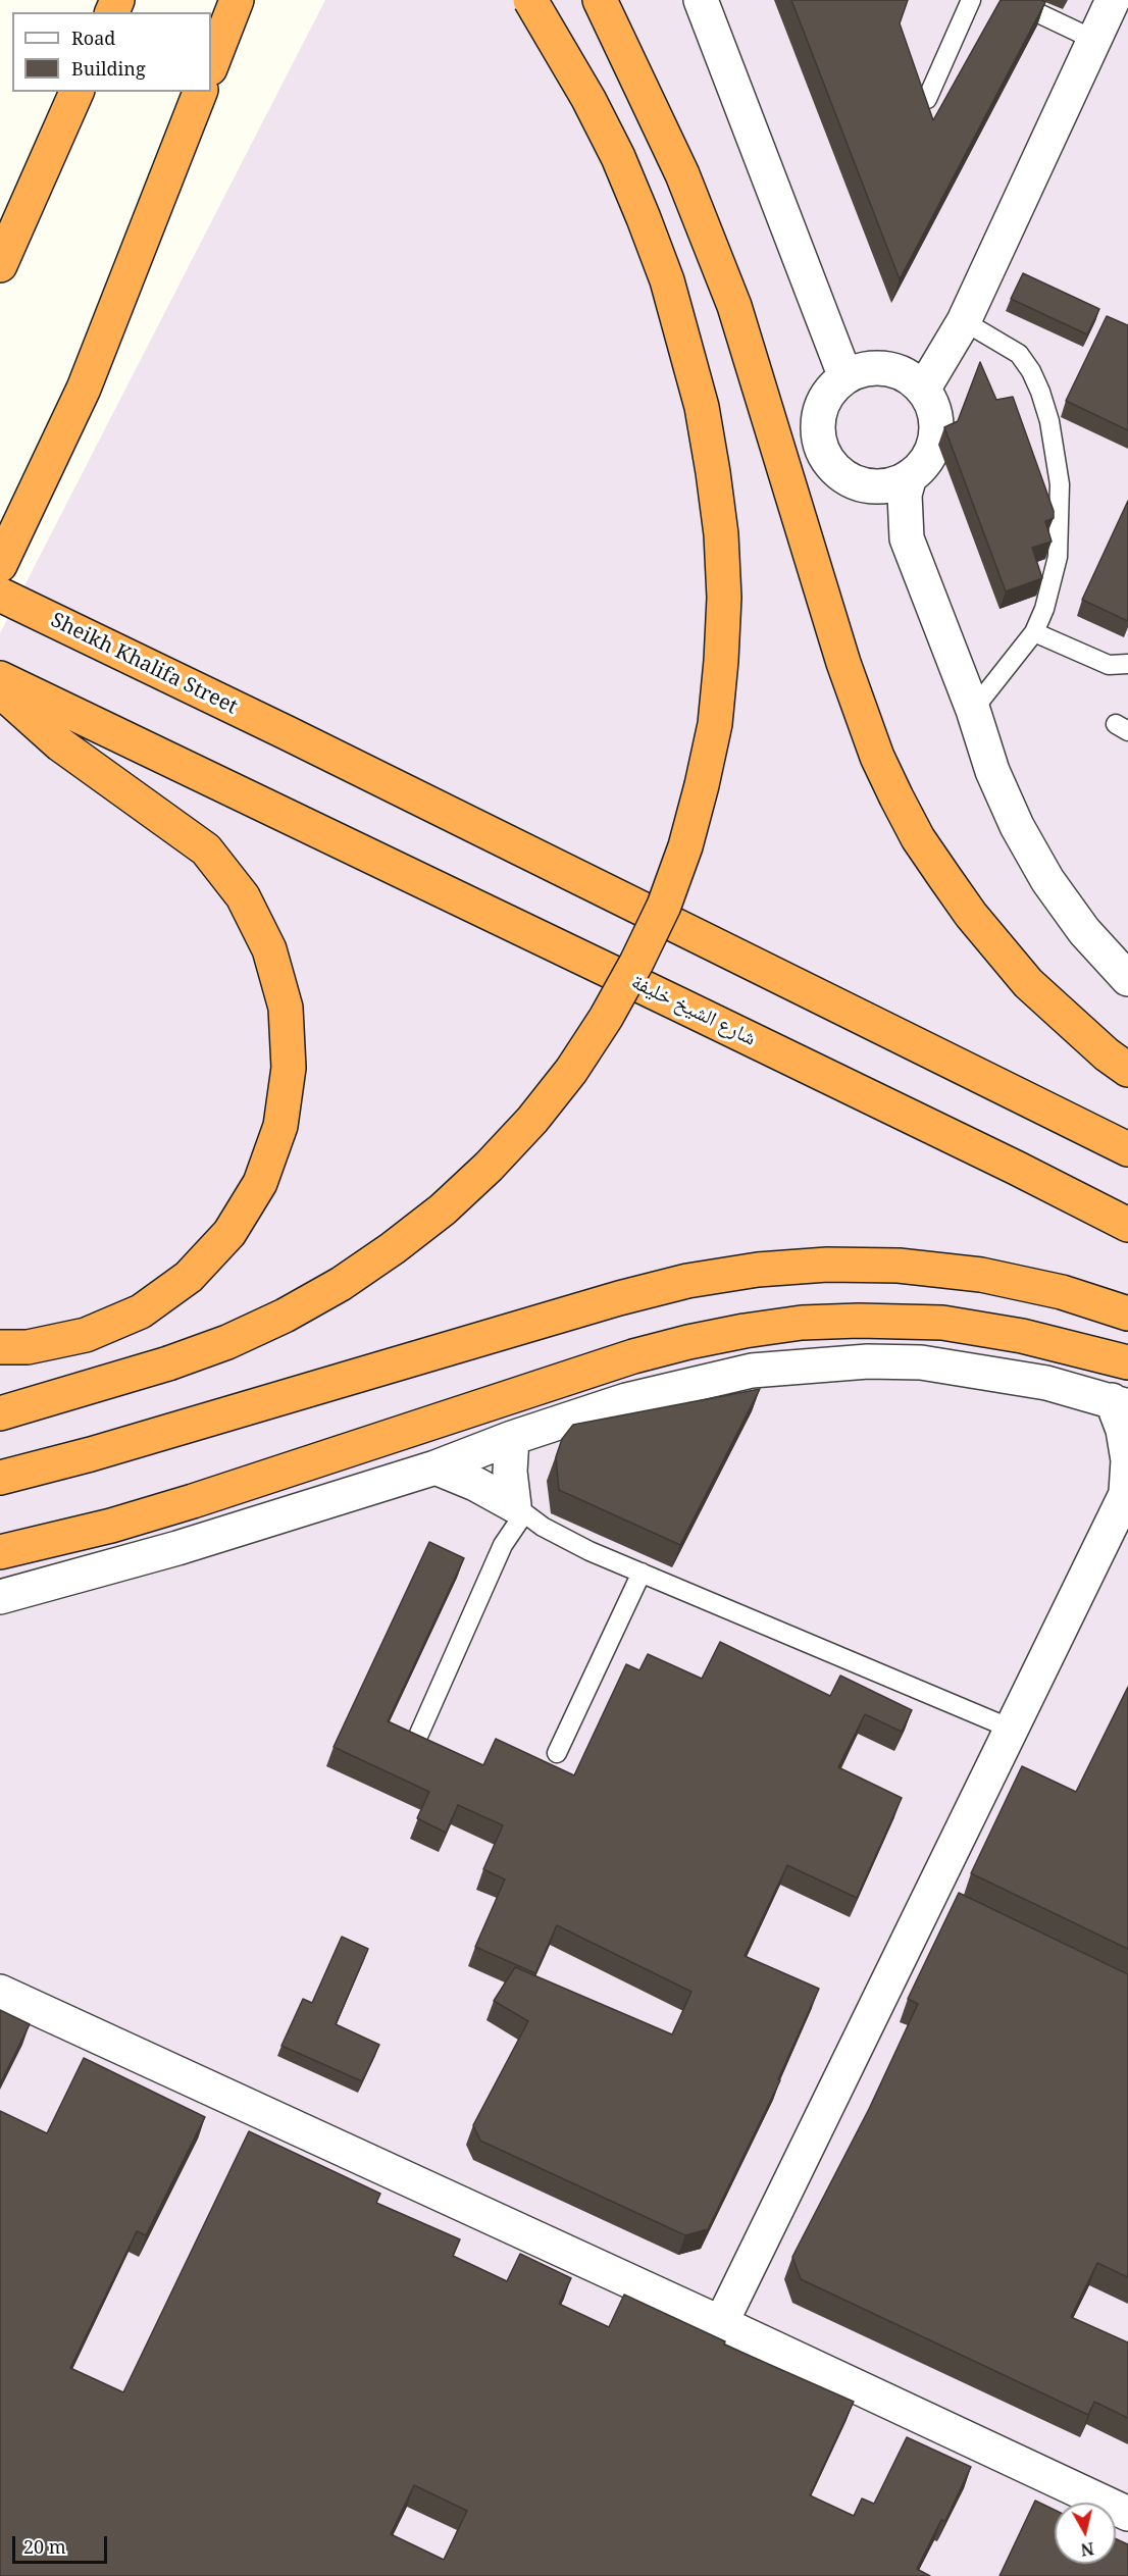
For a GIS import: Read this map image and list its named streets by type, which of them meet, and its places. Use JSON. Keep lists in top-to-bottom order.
{
  "streets": {
    "highway": ["Sheikh Khalifa Street", "شارع الشيخ خليفة"]
  },
  "legend": ["Road", "Building"],
  "scale_bar": "20 m",
  "north": "bottom"
}
